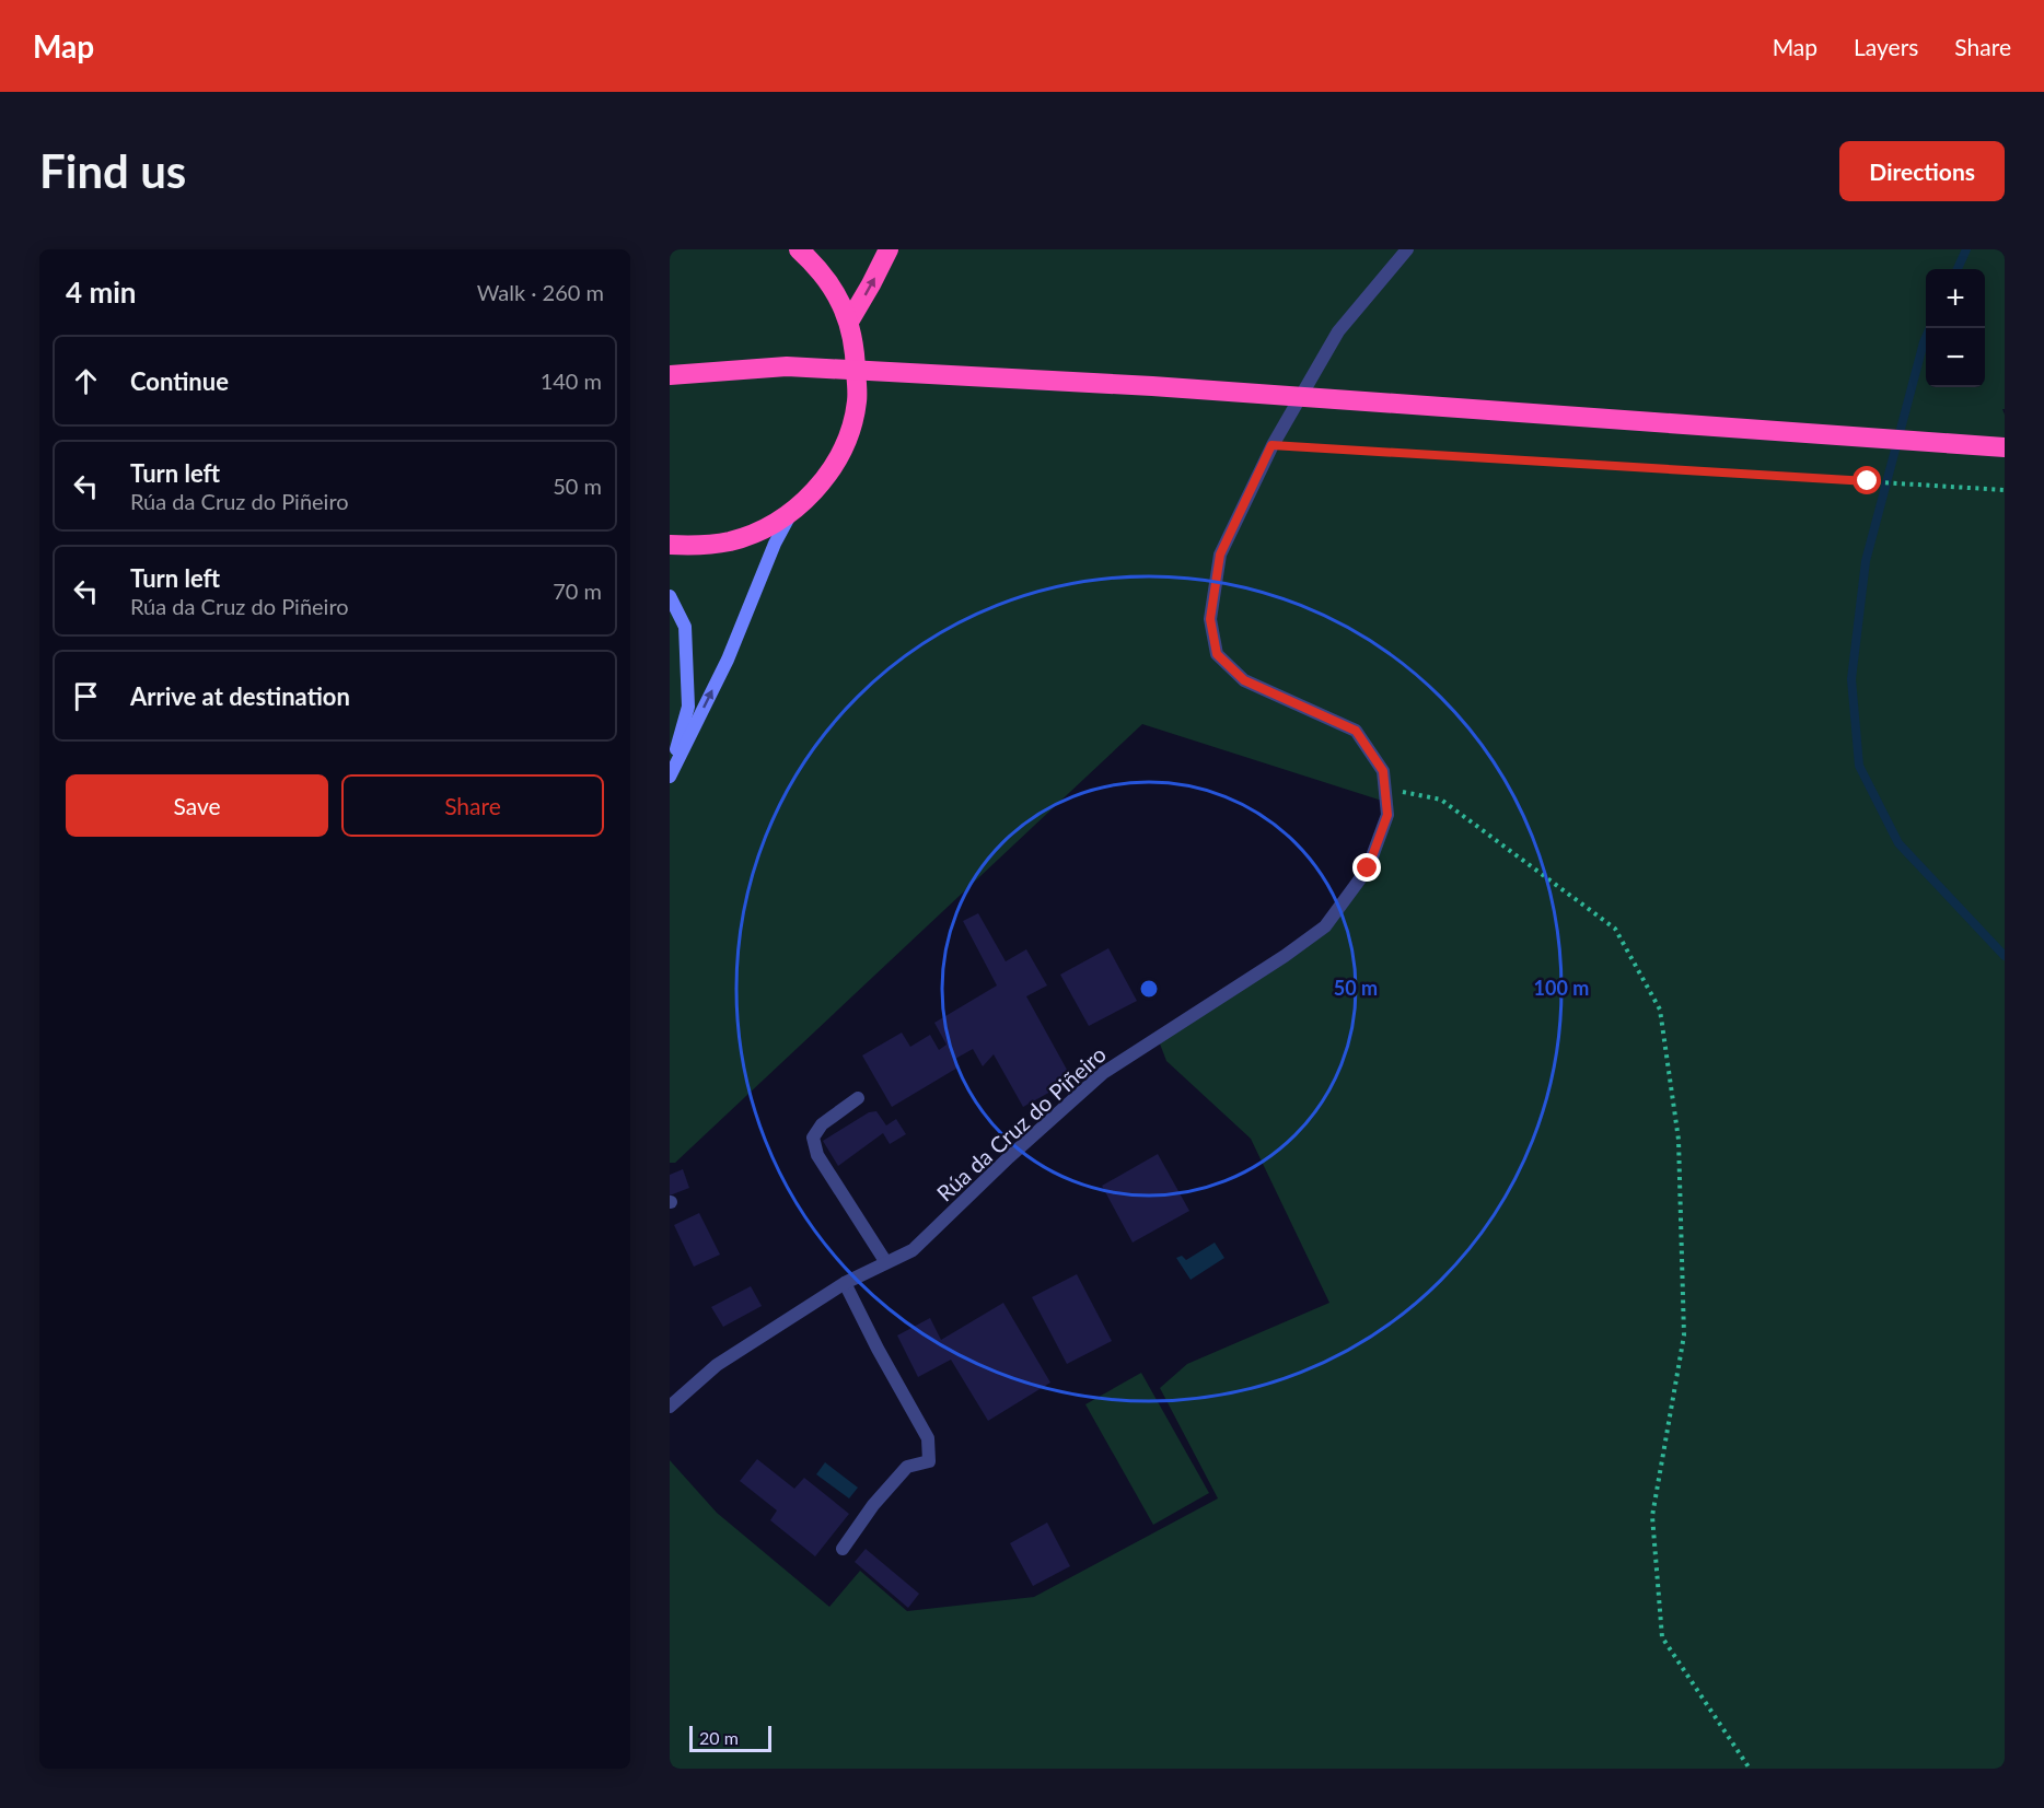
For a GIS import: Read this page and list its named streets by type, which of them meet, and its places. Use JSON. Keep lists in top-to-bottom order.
{
  "streets": {
    "street": ["Rúa da Cruz do Piñeiro"]
  },
  "scale_bar": "20 m",
  "page": {
    "header": "Map",
    "nav": ["Map", "Layers", "Share"],
    "buttons": [
      "Directions",
      ["Save", "Share"]
    ],
    "title": "Find us",
    "heading": ["4 min", "Walk · 260 m"],
    "map_buttons": ["+", "−"],
    "list": [
      ["Continue", "140 m"],
      ["Turn left", "Rúa da Cruz do Piñeiro", "50 m"],
      ["Turn left", "Rúa da Cruz do Piñeiro", "70 m"],
      "Arrive at destination"
    ],
    "scale": "20 m"
  },
  "rings": ["50 m", "100 m"]
}
